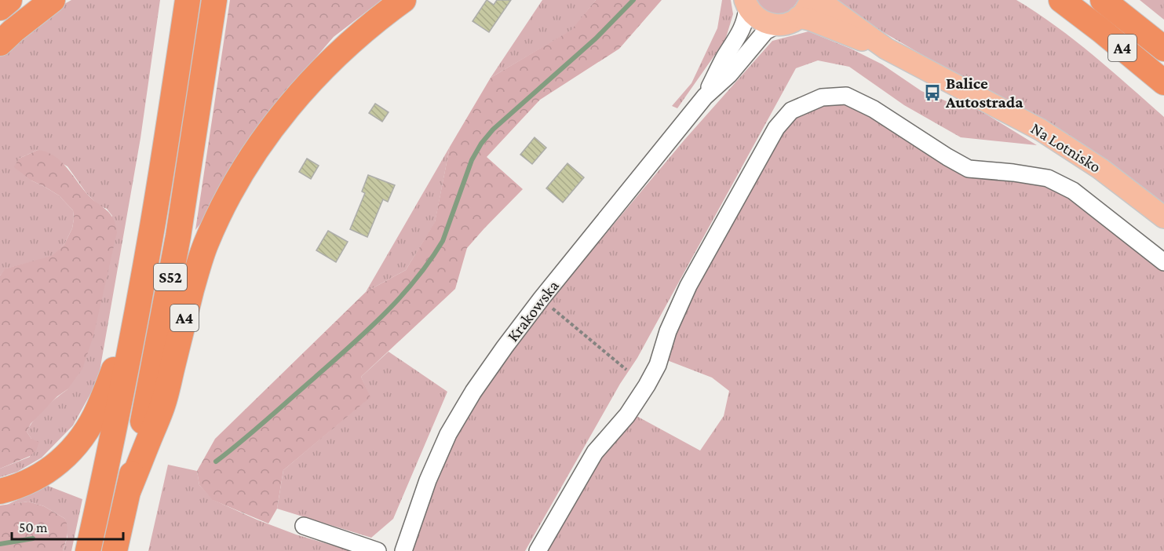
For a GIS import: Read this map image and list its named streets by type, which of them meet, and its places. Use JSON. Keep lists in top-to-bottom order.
{
  "streets": {
    "highway": ["A4", "S52"],
    "main road": ["Na Lotnisko"],
    "street": ["Krakowska"]
  },
  "crossings": [
    ["A4", "S52"]
  ],
  "places": {
    "bus stop": ["Balice Autostrada"]
  },
  "scale_bar": "50 m"
}
